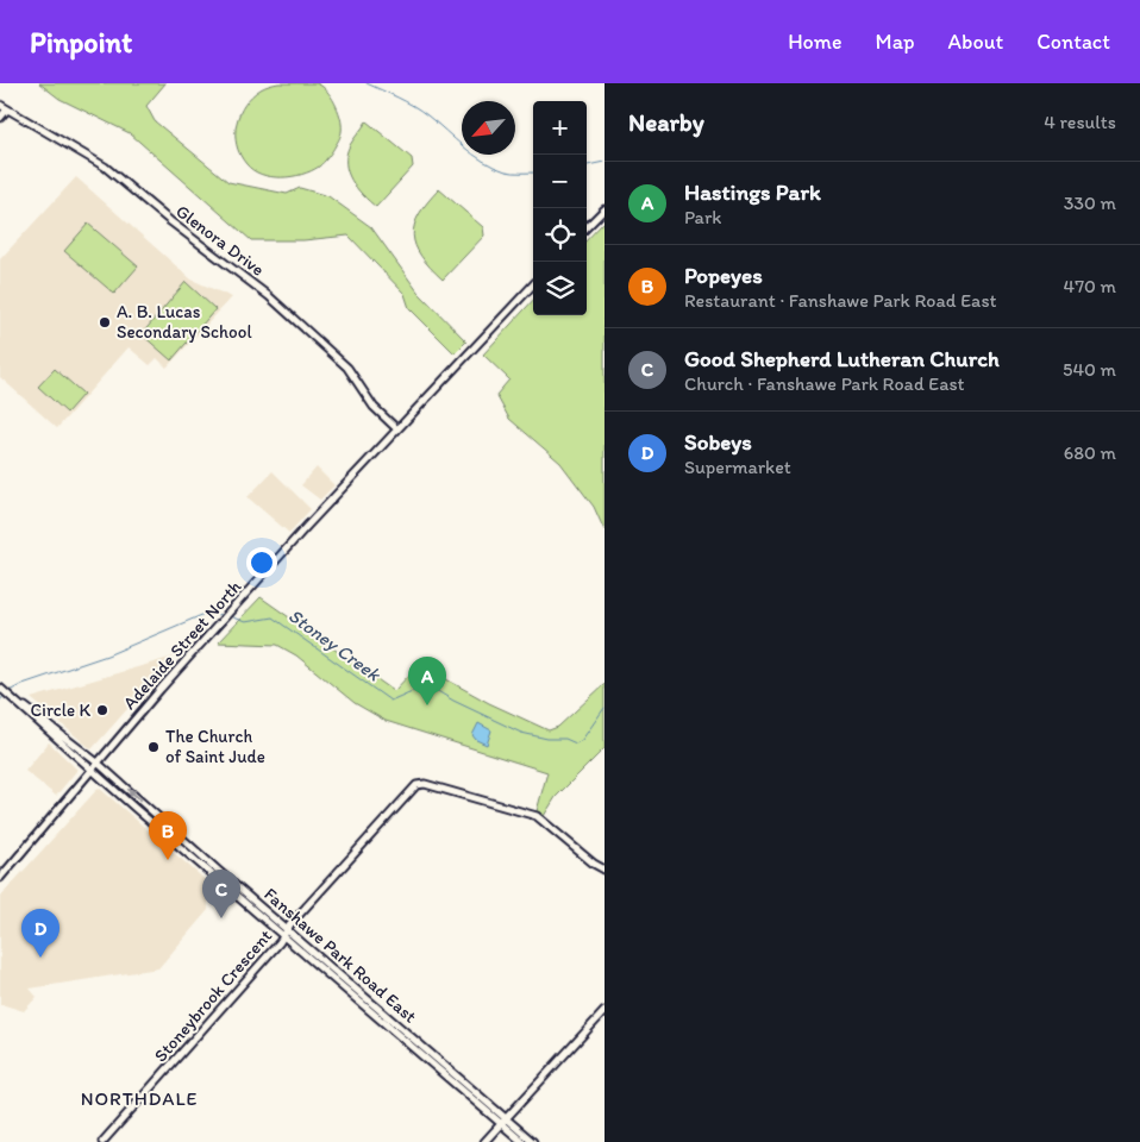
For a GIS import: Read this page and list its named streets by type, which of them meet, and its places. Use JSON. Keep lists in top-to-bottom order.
{
  "streets": {
    "main road": [
      "Glenora Drive",
      "Adelaide Street North",
      "Fanshawe Park Road East",
      "Stoneybrook Crescent"
    ]
  },
  "crossings": [
    ["Glenora Drive", "Adelaide Street North"],
    ["Adelaide Street North", "Fanshawe Park Road East"],
    ["Fanshawe Park Road East", "Stoneybrook Crescent"]
  ],
  "districts": ["NORTHDALE"],
  "water": ["Stoney Creek"],
  "places": ["A. B. Lucas Secondary School", "Circle K", "The Church of Saint Jude"],
  "north": "bottom left",
  "page": {
    "header": "Pinpoint",
    "nav": [
      "Home",
      "Map",
      "About",
      "Contact"
    ],
    "heading": ["Nearby", "4 results"],
    "map_buttons": ["+", "−"],
    "list": [
      {
        "mark": "A",
        "name": "Hastings Park",
        "note": "Park",
        "value": "330 m"
      },
      {
        "mark": "B",
        "name": "Popeyes",
        "note": "Restaurant · Fanshawe Park Road East",
        "value": "470 m"
      },
      {
        "mark": "C",
        "name": "Good Shepherd Lutheran Church",
        "note": "Church · Fanshawe Park Road East",
        "value": "540 m"
      },
      {
        "mark": "D",
        "name": "Sobeys",
        "note": "Supermarket",
        "value": "680 m"
      }
    ],
    "pins": [
      "A",
      "B",
      "C",
      "D"
    ]
  }
}
